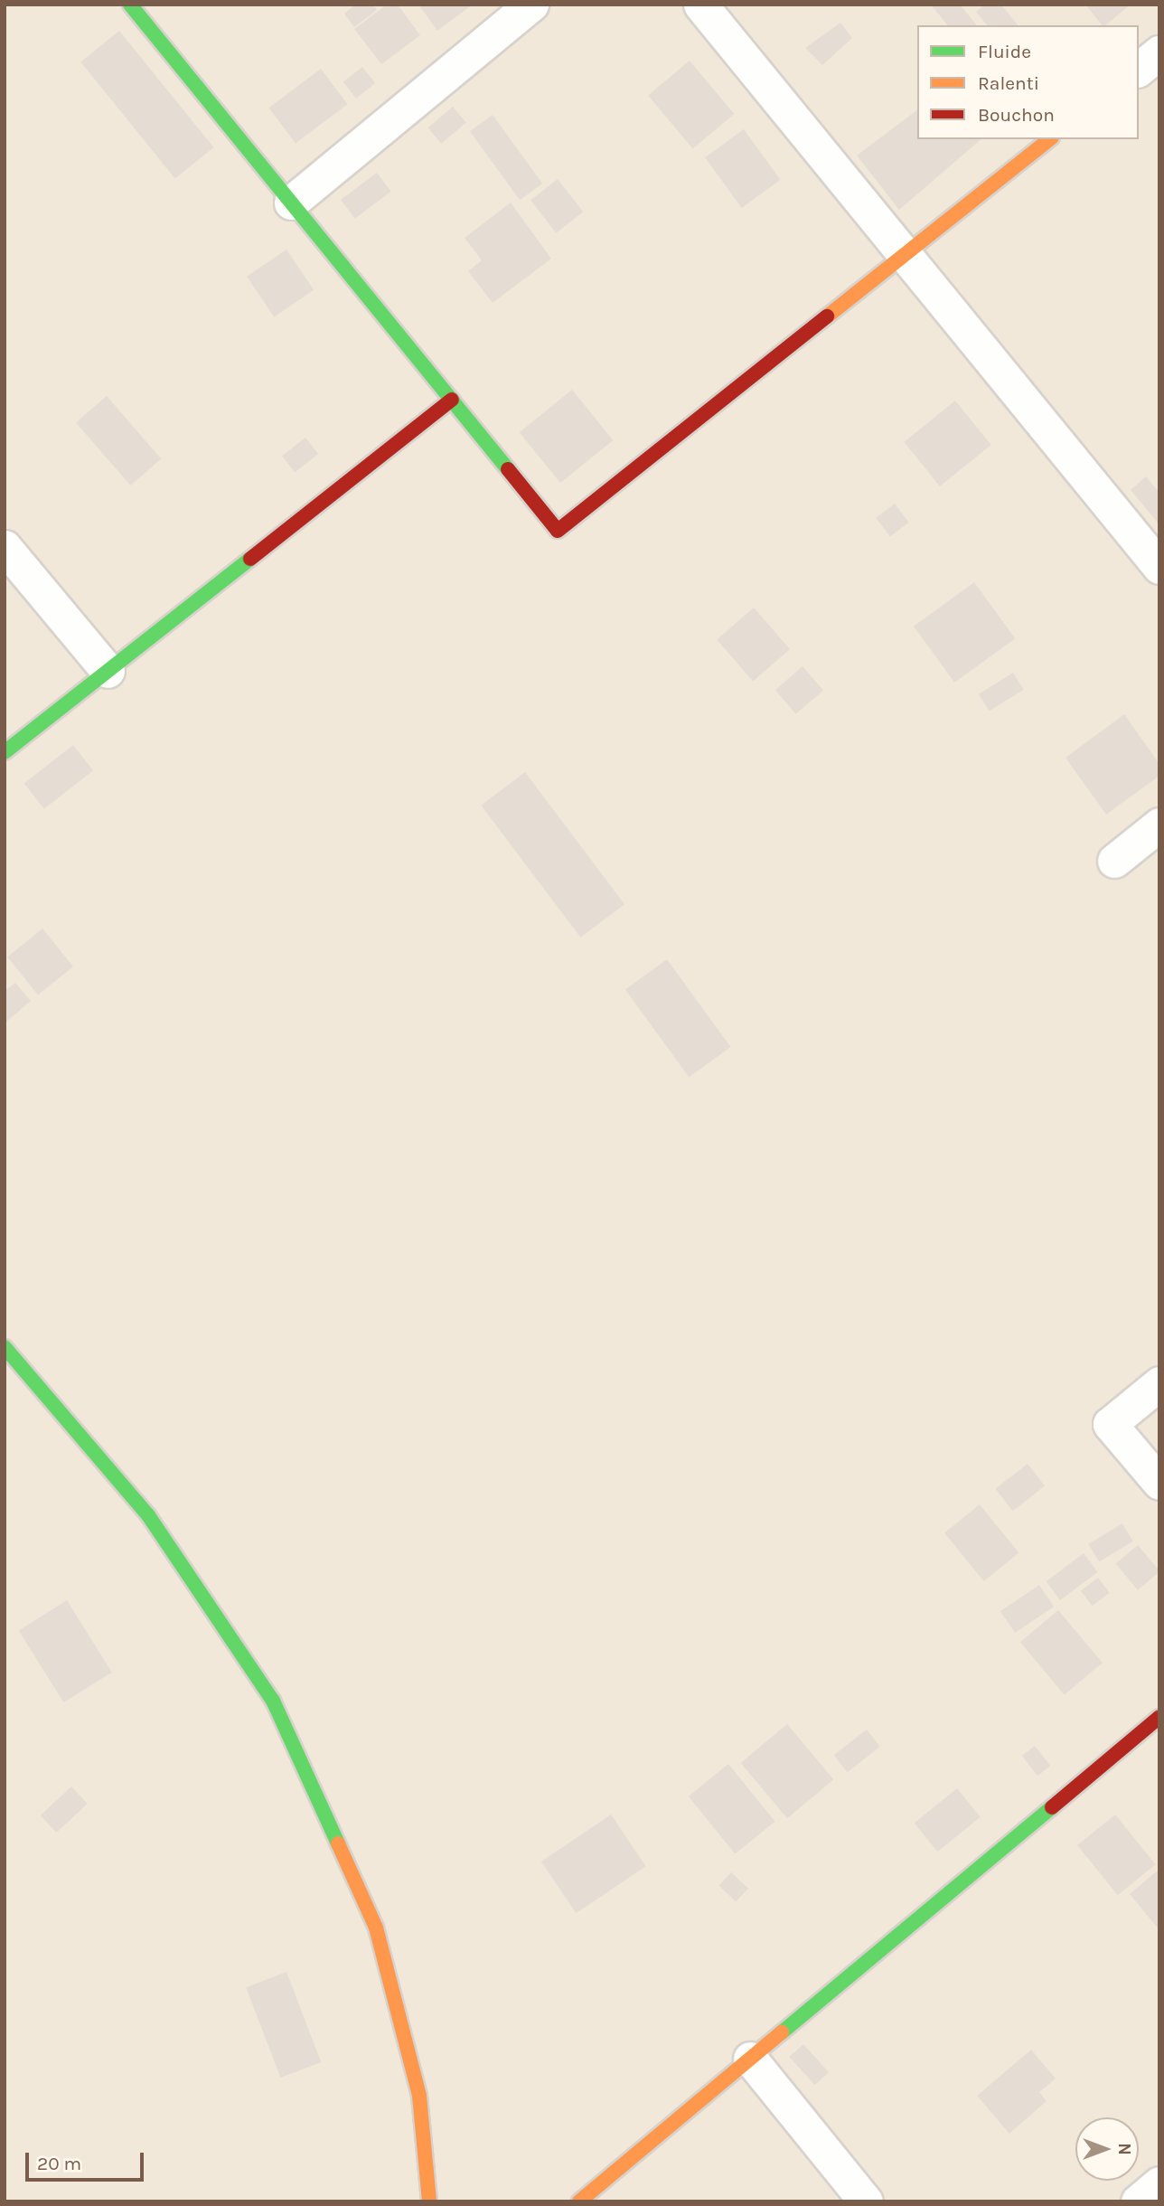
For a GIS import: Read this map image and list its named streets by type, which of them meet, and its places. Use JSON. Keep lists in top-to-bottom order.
{
  "legend": ["Fluide", "Ralenti", "Bouchon"],
  "scale_bar": "20 m",
  "north": "right"
}
